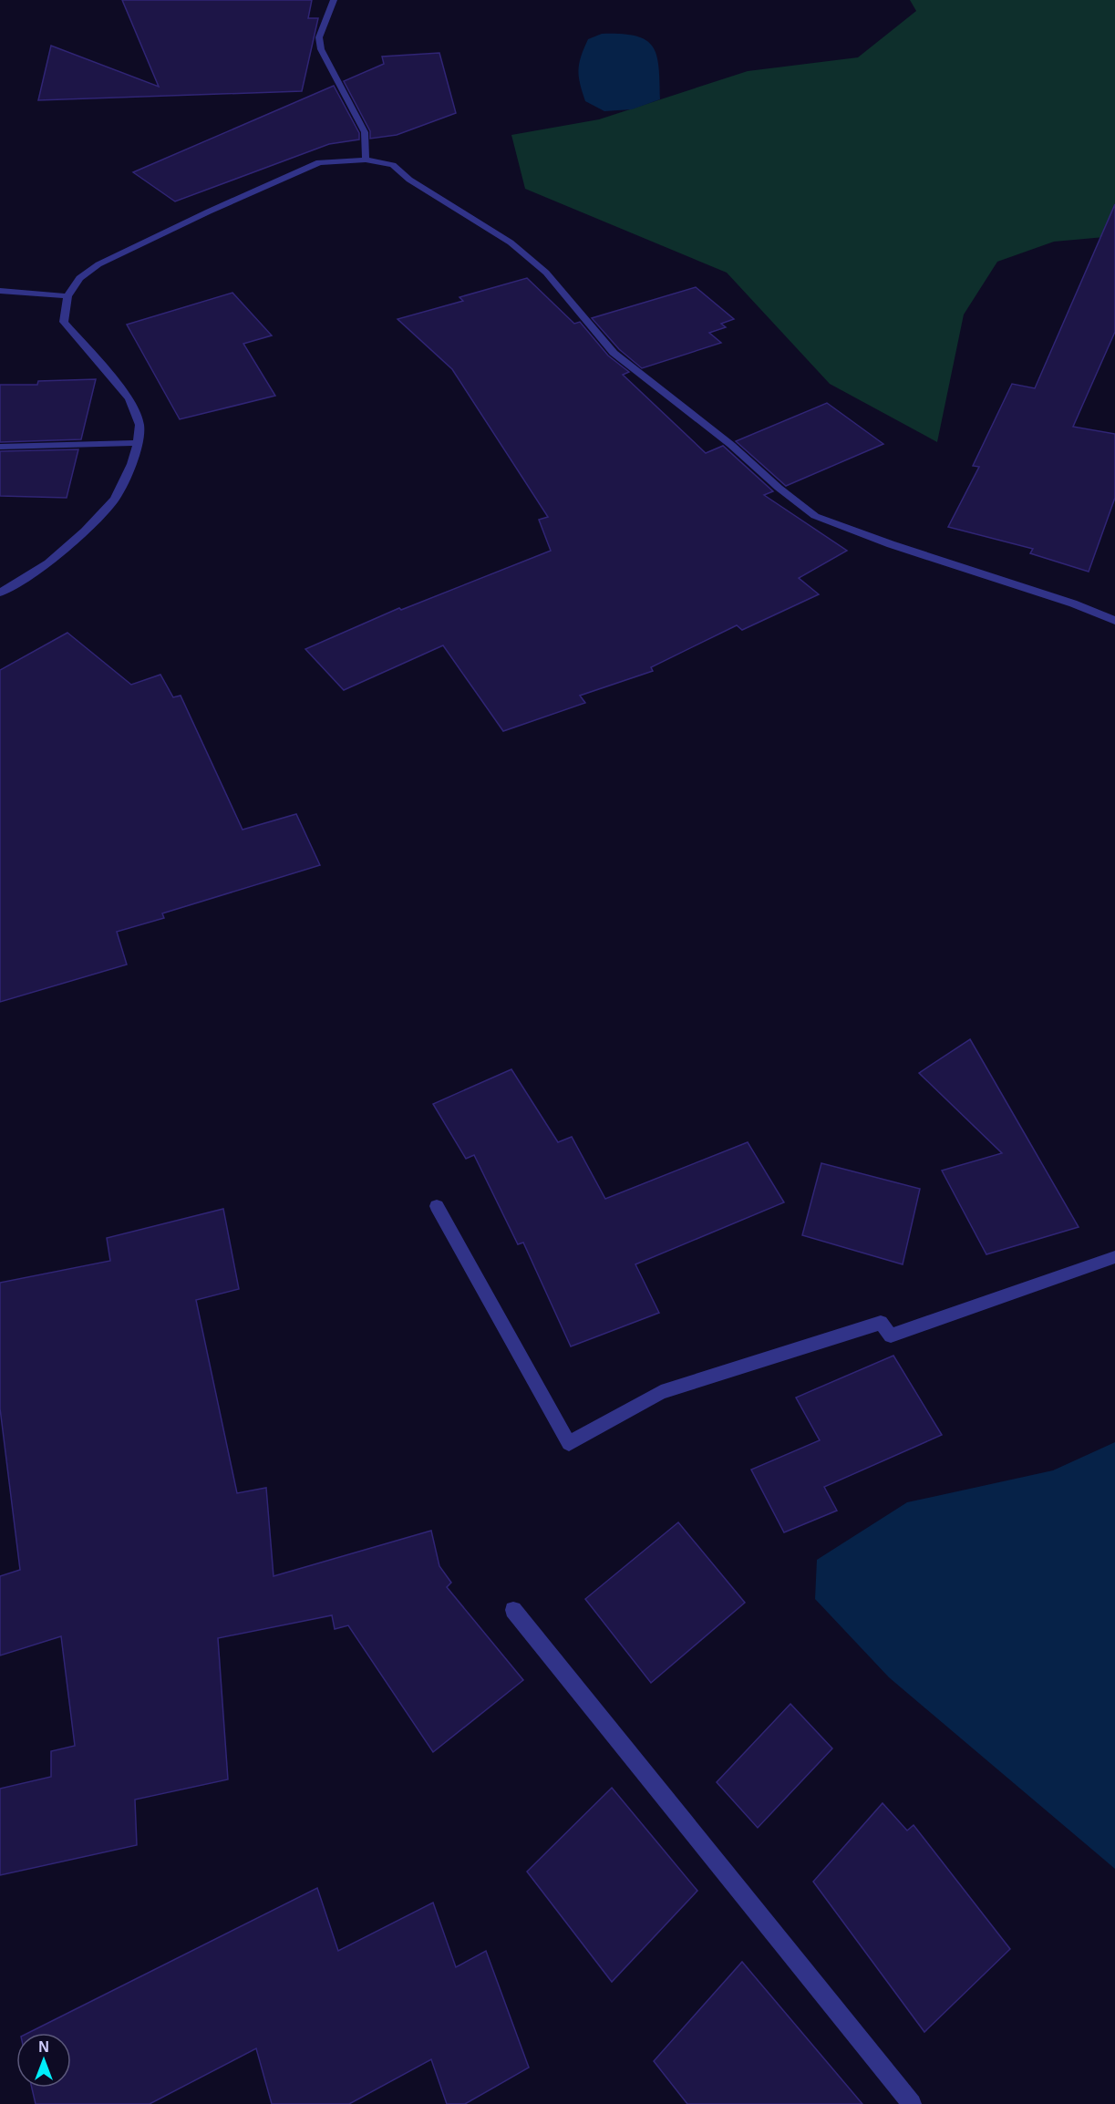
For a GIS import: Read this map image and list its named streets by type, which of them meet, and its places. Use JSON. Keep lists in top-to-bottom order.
{
  "north": "top"
}
